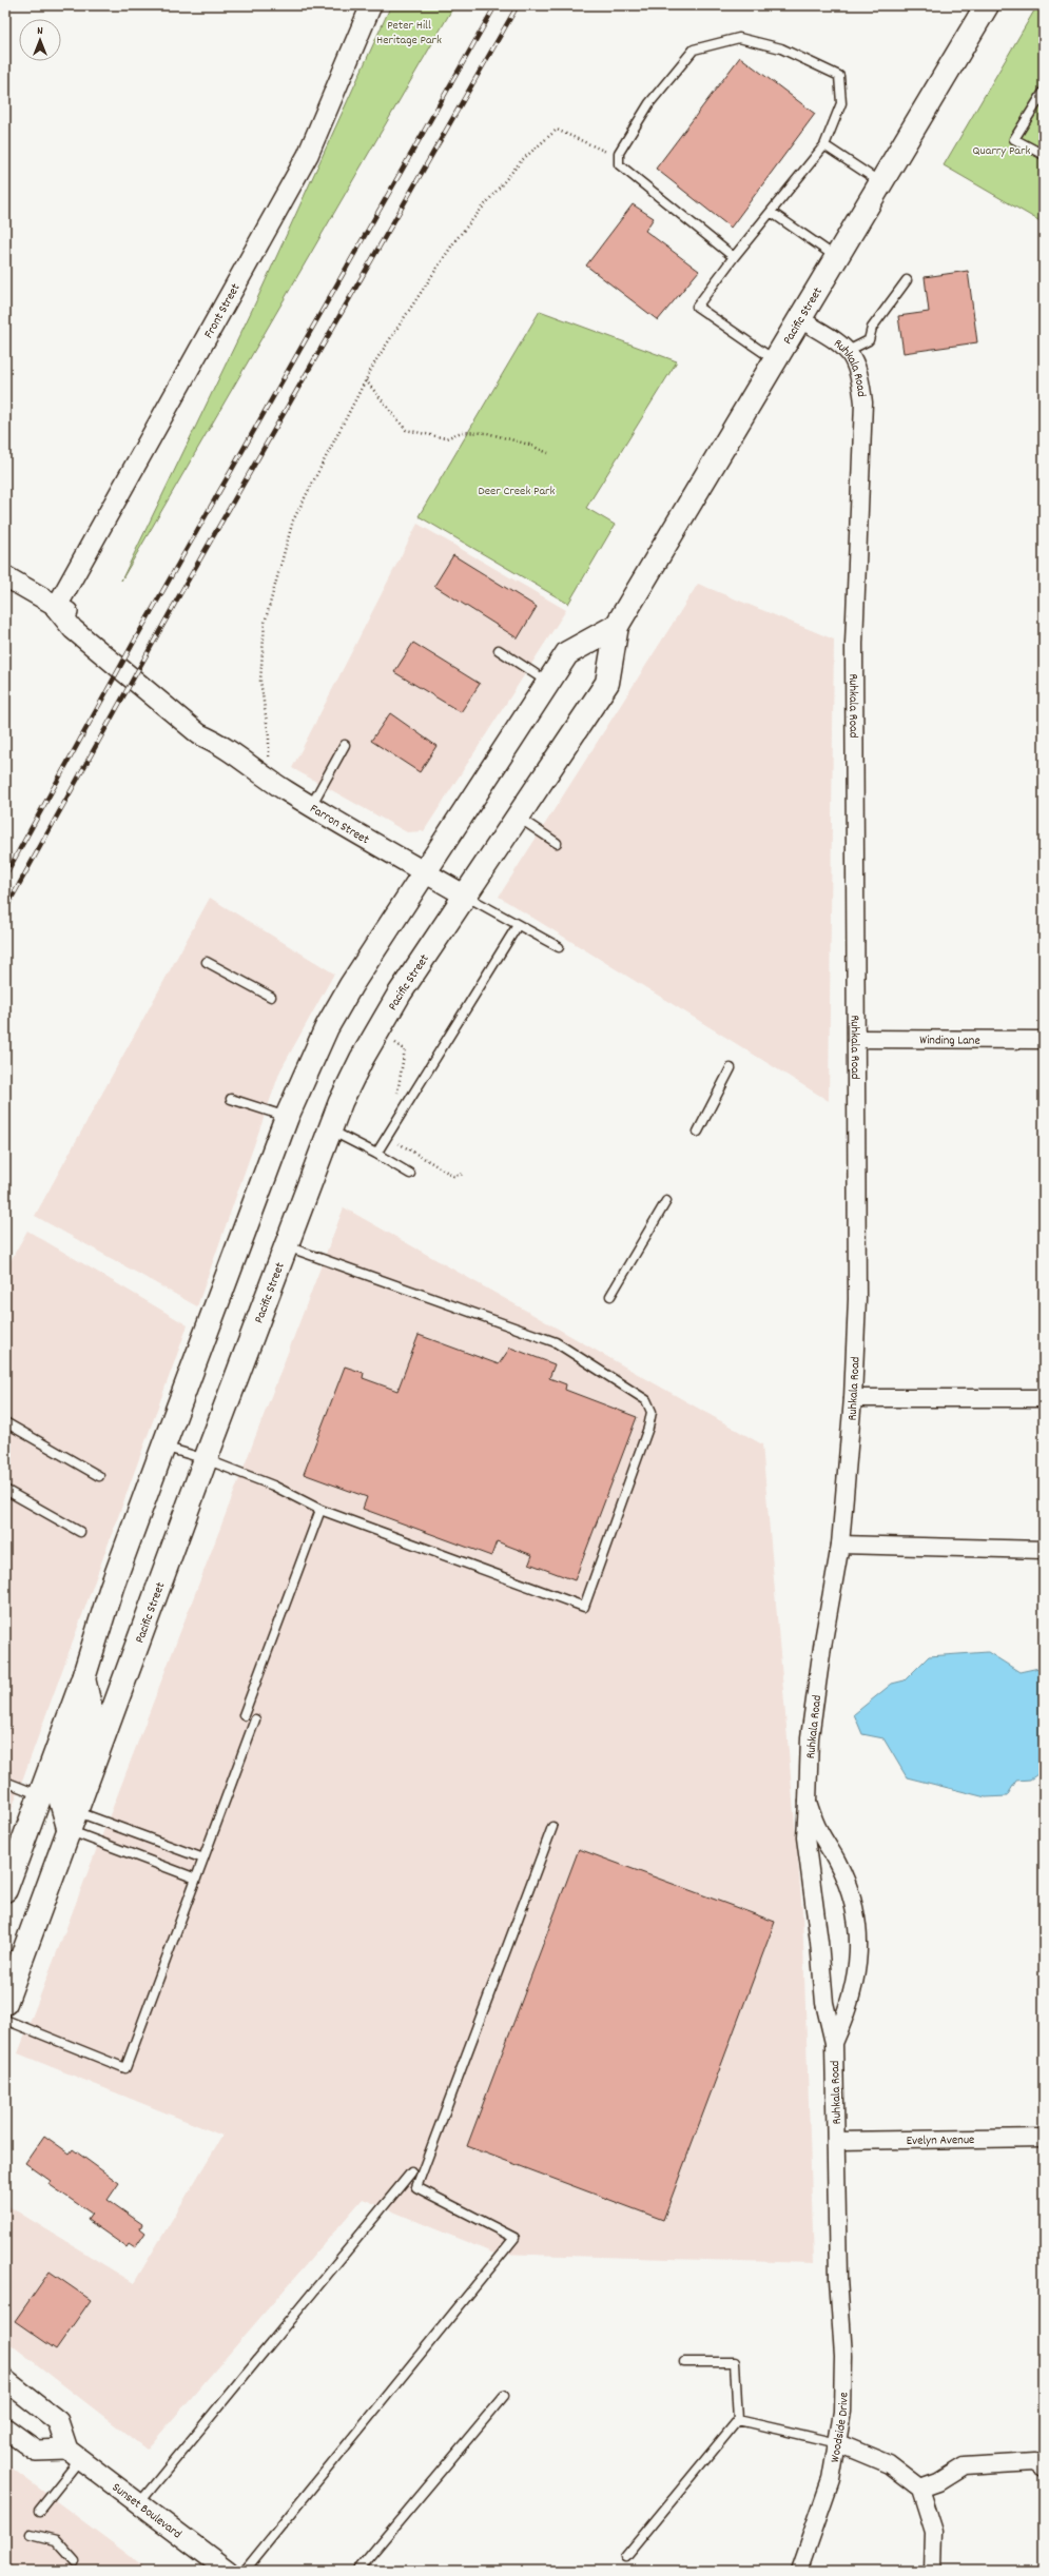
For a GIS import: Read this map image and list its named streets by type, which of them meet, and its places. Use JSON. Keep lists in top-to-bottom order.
{
  "streets": {
    "main road": ["Pacific Street"],
    "street": [
      "Front Street",
      "Ruhkala Road",
      "Farron Street",
      "Winding Lane",
      "Evelyn Avenue",
      "Woodside Drive",
      "Sunset Boulevard"
    ]
  },
  "crossings": [
    ["Front Street", "Farron Street"],
    ["Pacific Street", "Ruhkala Road"],
    ["Pacific Street", "Farron Street"],
    ["Ruhkala Road", "Winding Lane"],
    ["Ruhkala Road", "Evelyn Avenue"],
    ["Ruhkala Road", "Woodside Drive"]
  ],
  "parks": ["Peter Hill Heritage Park", "Quarry Park", "Deer Creek Park"],
  "north": "top"
}
